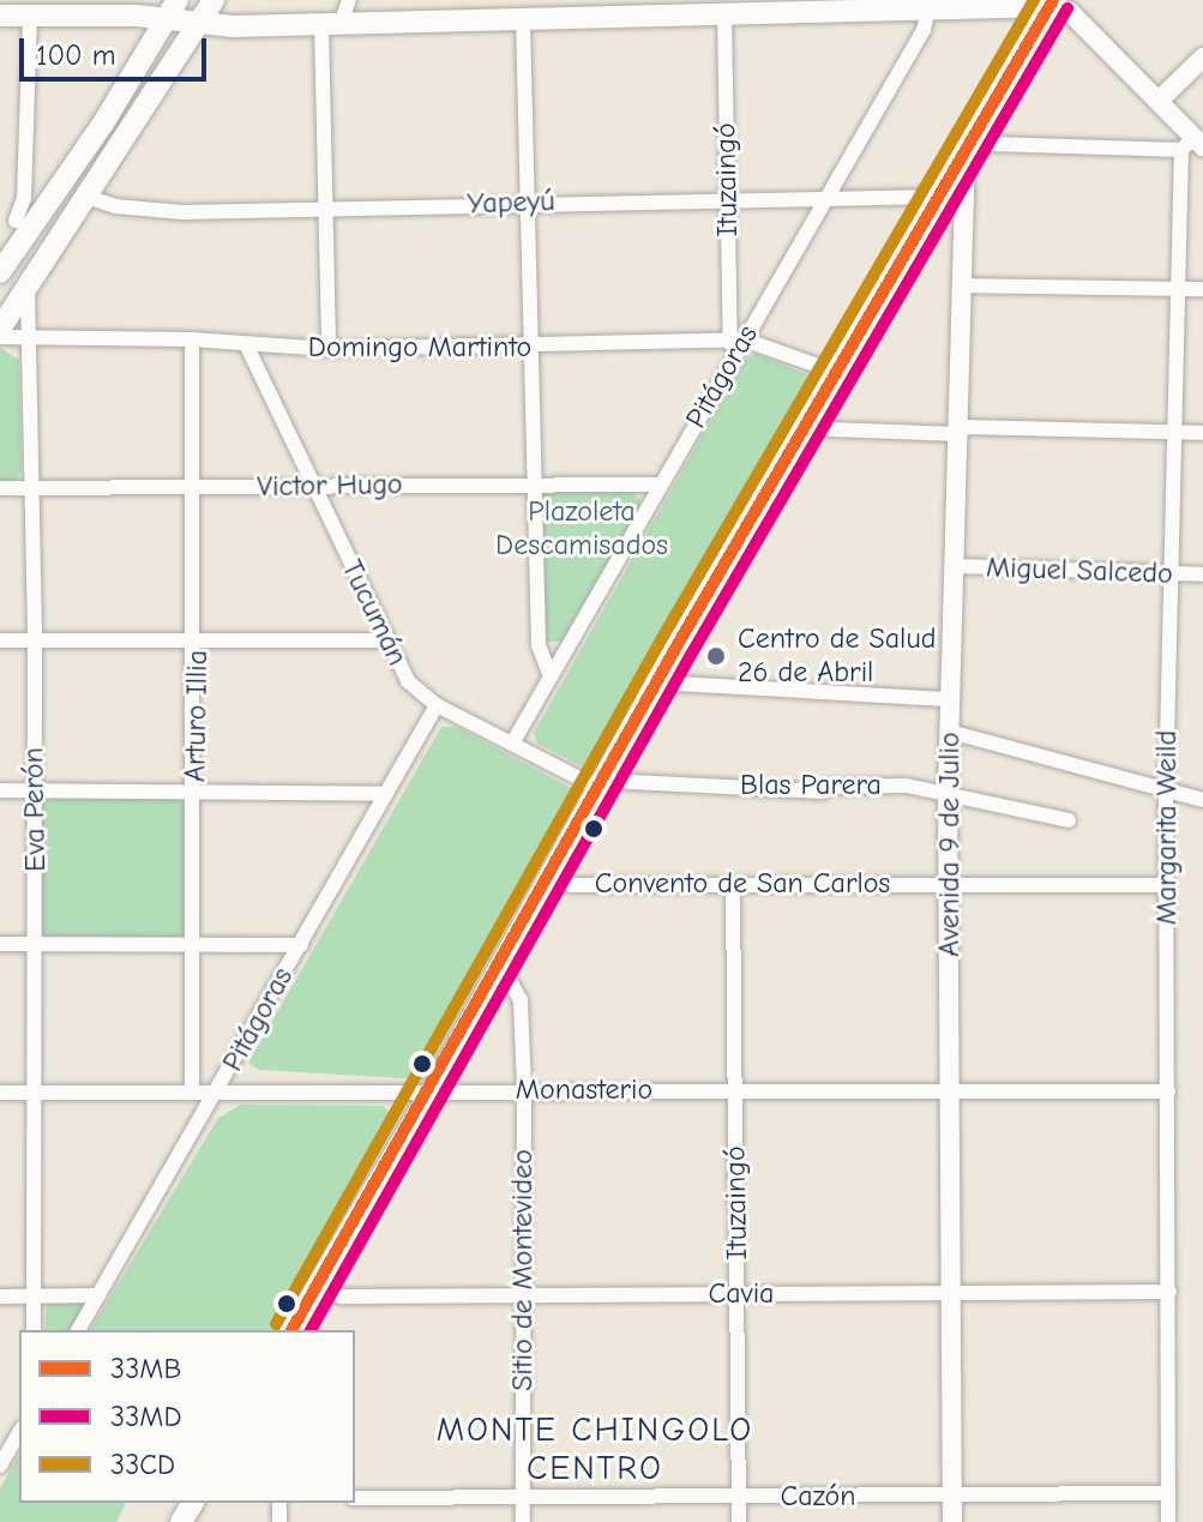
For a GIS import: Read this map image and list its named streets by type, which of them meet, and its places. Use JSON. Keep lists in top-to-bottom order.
{
  "streets": {
    "street": [
      "Ituzaingó",
      "Yapeyú",
      "Domingo Martinto",
      "Pitágoras",
      "Victor Hugo",
      "Miguel Salcedo",
      "Tucumán",
      "Arturo Illia",
      "Blas Parera",
      "Eva Perón",
      "Margarita Weild",
      "Avenida 9 de Julio",
      "Convento de San Carlos",
      "Monasterio",
      "Sitio de Montevideo",
      "Cavia",
      "Cazón"
    ]
  },
  "crossings": [
    ["Ituzaingó", "Yapeyú"],
    ["Ituzaingó", "Domingo Martinto"],
    ["Ituzaingó", "Pitágoras"],
    ["Ituzaingó", "Convento de San Carlos"],
    ["Ituzaingó", "Monasterio"],
    ["Ituzaingó", "Cavia"],
    ["Ituzaingó", "Cazón"],
    ["Yapeyú", "Pitágoras"],
    ["Domingo Martinto", "Pitágoras"],
    ["Domingo Martinto", "Tucumán"],
    ["Domingo Martinto", "Arturo Illia"],
    ["Domingo Martinto", "Eva Perón"],
    ["Pitágoras", "Victor Hugo"],
    ["Pitágoras", "Tucumán"],
    ["Pitágoras", "Monasterio"],
    ["Victor Hugo", "Tucumán"],
    ["Victor Hugo", "Arturo Illia"],
    ["Victor Hugo", "Eva Perón"],
    ["Miguel Salcedo", "Margarita Weild"],
    ["Miguel Salcedo", "Avenida 9 de Julio"],
    ["Tucumán", "Blas Parera"],
    ["Arturo Illia", "Monasterio"],
    ["Blas Parera", "Avenida 9 de Julio"],
    ["Eva Perón", "Monasterio"],
    ["Margarita Weild", "Convento de San Carlos"],
    ["Margarita Weild", "Monasterio"],
    ["Margarita Weild", "Cavia"],
    ["Margarita Weild", "Cazón"],
    ["Avenida 9 de Julio", "Convento de San Carlos"],
    ["Avenida 9 de Julio", "Monasterio"],
    ["Avenida 9 de Julio", "Cavia"],
    ["Avenida 9 de Julio", "Cazón"],
    ["Monasterio", "Sitio de Montevideo"],
    ["Sitio de Montevideo", "Cavia"],
    ["Sitio de Montevideo", "Cazón"]
  ],
  "districts": ["MONTE CHINGOLO CENTRO"],
  "parks": ["Plazoleta Descamisados"],
  "places": ["Centro de Salud 26 de Abril"],
  "lines": ["transit line 33MB", "transit line 33CD", "transit line 33MD"],
  "legend": ["33MB", "33MD", "33CD"],
  "scale_bar": "100 m"
}
